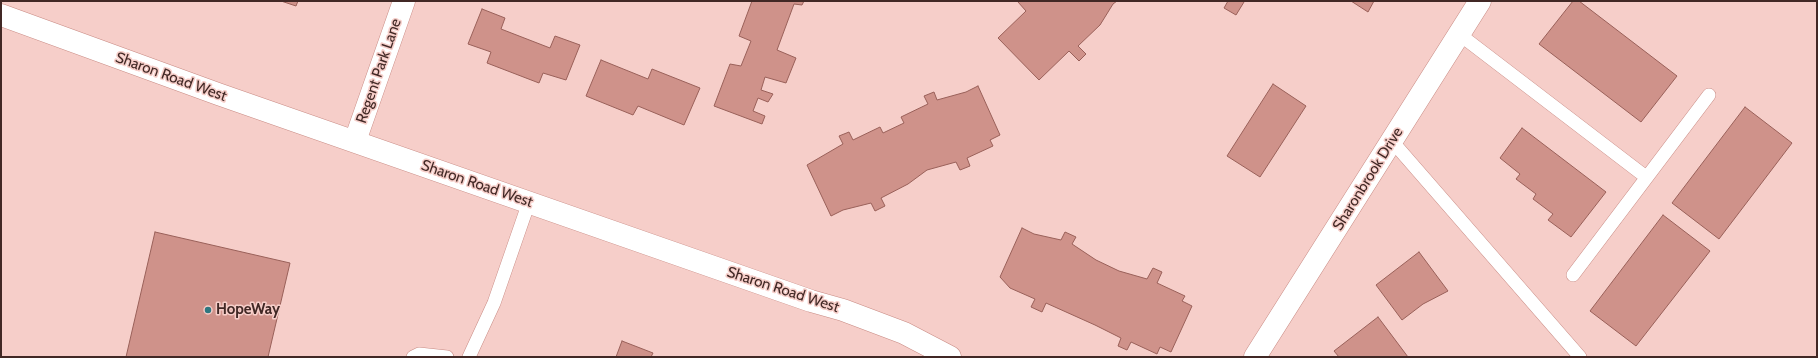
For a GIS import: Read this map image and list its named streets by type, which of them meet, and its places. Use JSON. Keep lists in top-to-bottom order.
{
  "streets": {
    "main road": ["Regent Park Lane", "Sharon Road West", "Sharonbrook Drive"]
  },
  "crossings": [
    ["Regent Park Lane", "Sharon Road West"]
  ],
  "places": ["HopeWay"]
}
